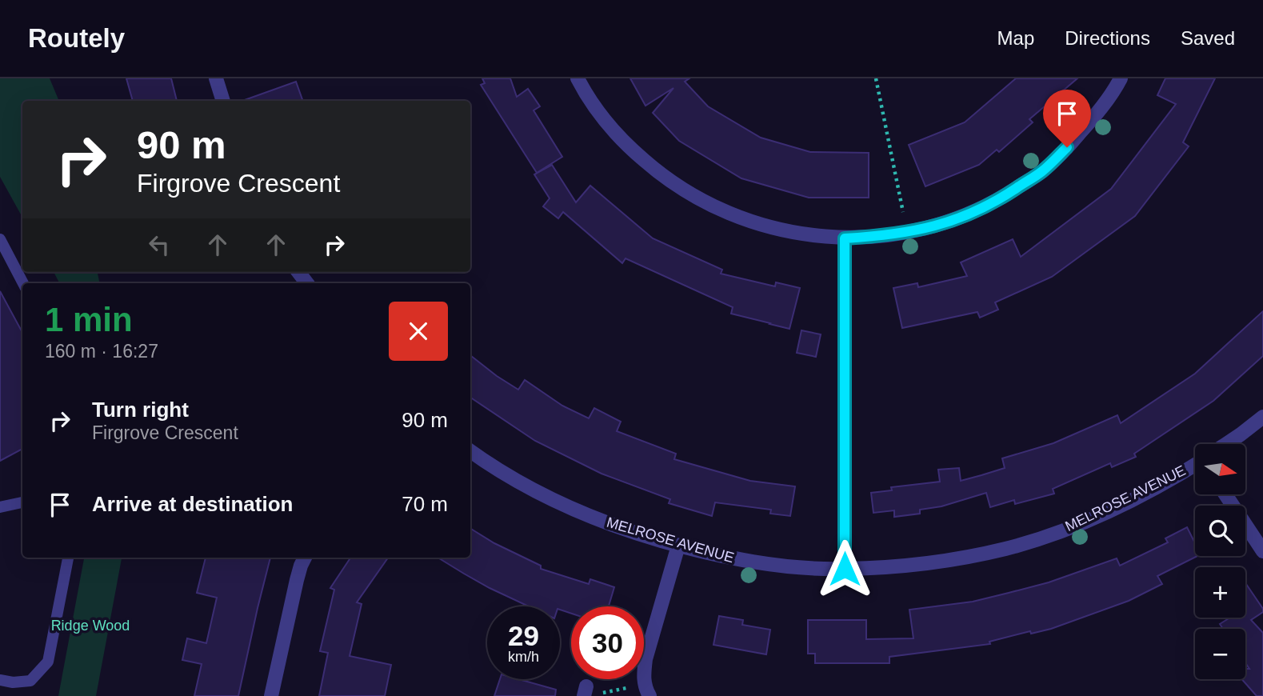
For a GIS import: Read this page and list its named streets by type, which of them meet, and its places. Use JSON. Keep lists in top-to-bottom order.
{
  "streets": {
    "street": ["MELROSE AVENUE"]
  },
  "parks": ["Ridge Wood"],
  "north": "right",
  "page": {
    "header": "Routely",
    "nav": ["Map", "Directions", "Saved"],
    "turn": ["90 m", "Firgrove Crescent"],
    "heading": ["1 min", "160 m · 16:27"],
    "list": [
      {
        "name": "Turn right",
        "note": "Firgrove Crescent",
        "value": "90 m"
      },
      {
        "name": "Arrive at destination",
        "value": "70 m"
      }
    ],
    "map_buttons": ["+", "−"],
    "speed": "29 km/h",
    "limit": "30"
  }
}
